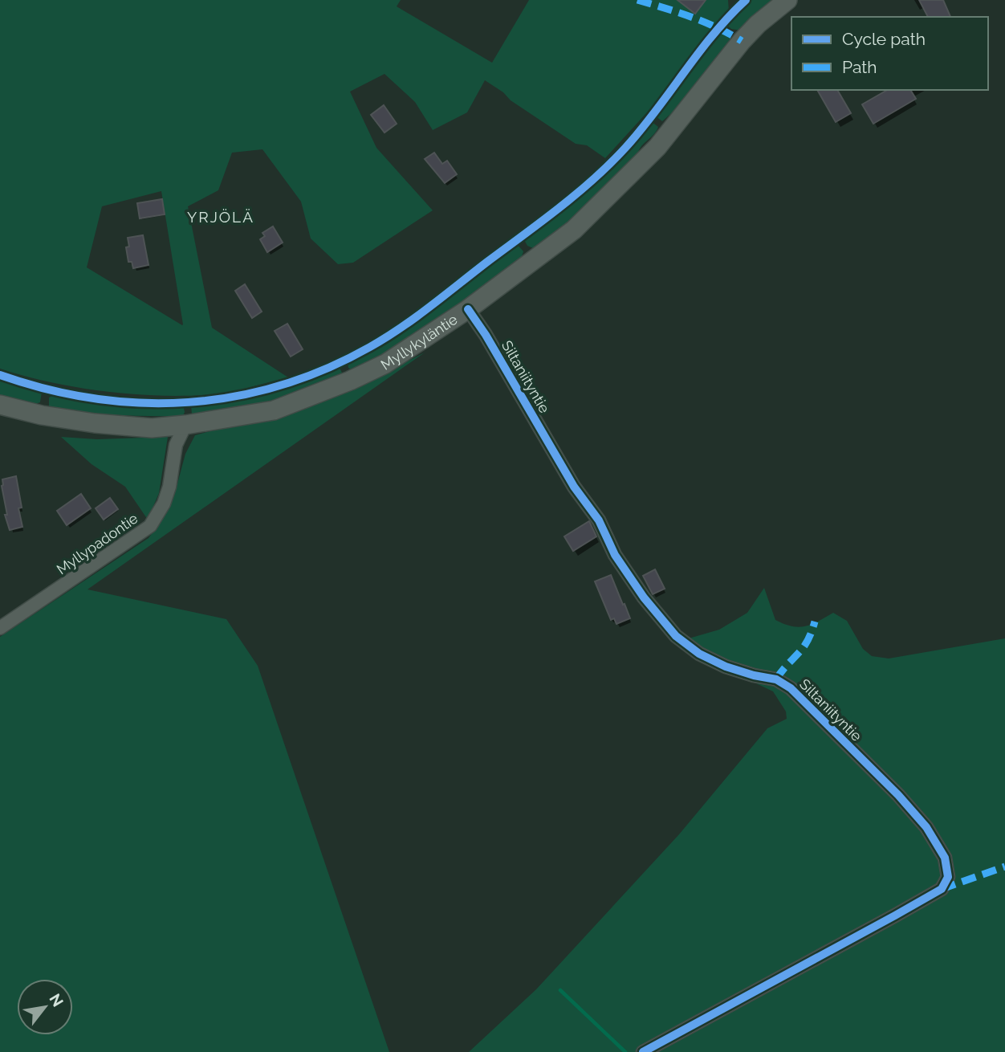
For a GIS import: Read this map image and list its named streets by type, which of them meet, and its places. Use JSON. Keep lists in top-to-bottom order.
{
  "streets": {
    "main road": ["Myllykyläntie"],
    "street": ["Siltaniityntie", "Myllypadontie"]
  },
  "crossings": [
    ["Myllykyläntie", "Siltaniityntie"],
    ["Myllykyläntie", "Myllypadontie"]
  ],
  "districts": ["YRJÖLÄ"],
  "legend": ["Cycle path", "Path"],
  "north": "top right"
}
